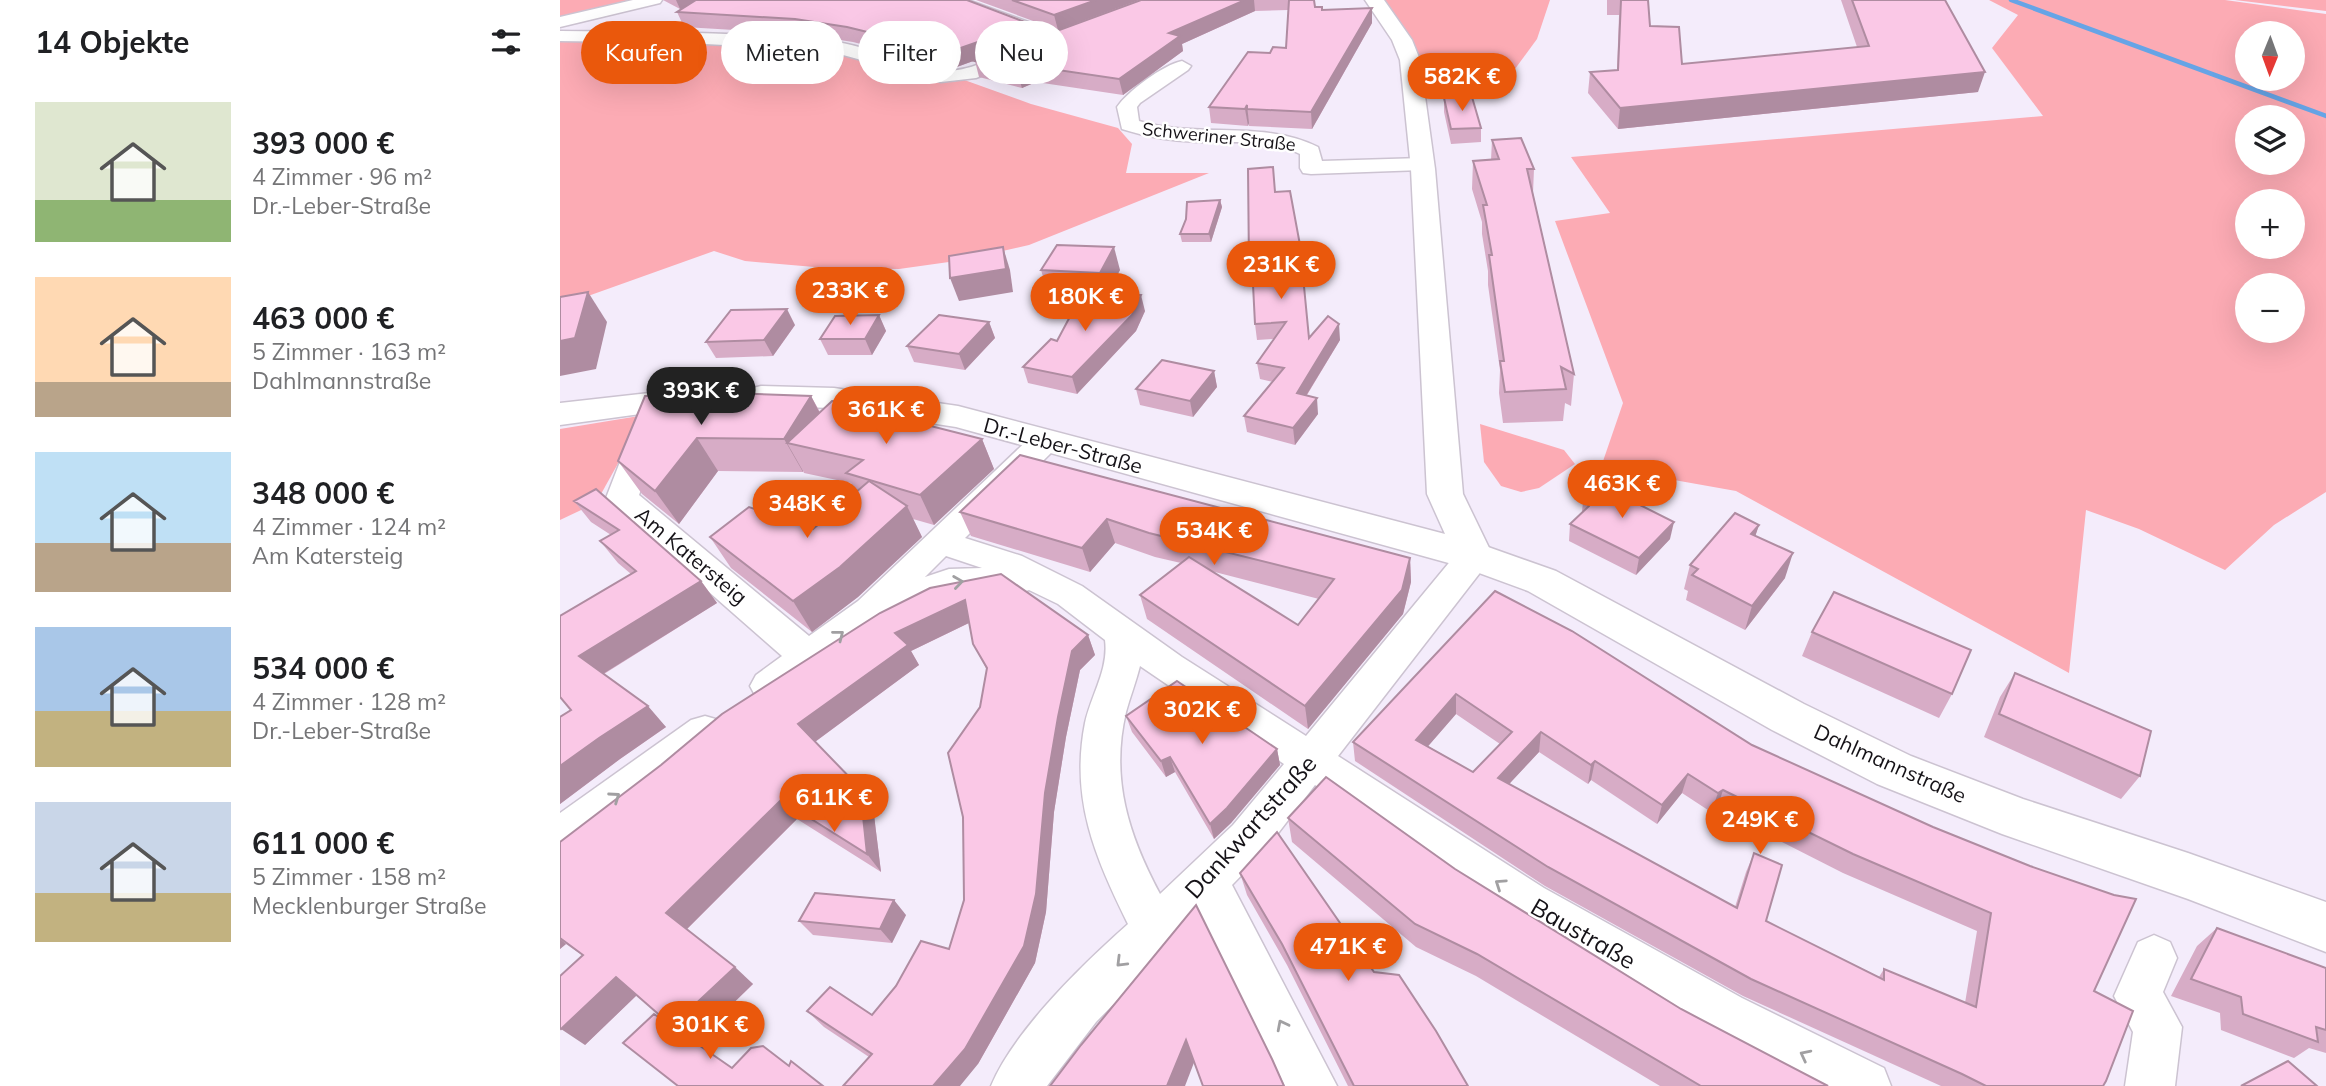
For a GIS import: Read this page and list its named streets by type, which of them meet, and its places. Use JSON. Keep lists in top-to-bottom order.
{
  "streets": {
    "main road": ["Dr.-Leber-Straße", "Dahlmannstraße"],
    "street": [
      "Schweriner Straße",
      "Am Katersteig",
      "Dankwartstraße",
      "Baustraße"
    ]
  },
  "crossings": [
    ["Dr.-Leber-Straße", "Am Katersteig"],
    ["Dr.-Leber-Straße", "Dahlmannstraße"],
    ["Dr.-Leber-Straße", "Dankwartstraße"],
    ["Dahlmannstraße", "Dankwartstraße"],
    ["Dankwartstraße", "Baustraße"]
  ],
  "one_way": ["Baustraße"],
  "north": "bottom",
  "page": {
    "heading": "14 Objekte",
    "map_buttons": ["+", "−"],
    "chip": [
      "Kaufen",
      "Mieten",
      "Filter",
      "Neu"
    ],
    "price": [
      "582K €",
      "231K €",
      "233K €",
      "180K €",
      "393K €",
      "361K €",
      "463K €",
      "348K €",
      "534K €",
      "302K €",
      "611K €",
      "249K €",
      "471K €",
      "301K €"
    ],
    "list": [
      {
        "name": "393 000 €",
        "note": "4 Zimmer · 96 m² · Dr.-Leber-Straße"
      },
      {
        "name": "463 000 €",
        "note": "5 Zimmer · 163 m² · Dahlmannstraße"
      },
      {
        "name": "348 000 €",
        "note": "4 Zimmer · 124 m² · Am Katersteig"
      },
      {
        "name": "534 000 €",
        "note": "4 Zimmer · 128 m² · Dr.-Leber-Straße"
      },
      {
        "name": "611 000 €",
        "note": "5 Zimmer · 158 m² · Mecklenburger Straße"
      }
    ]
  }
}
